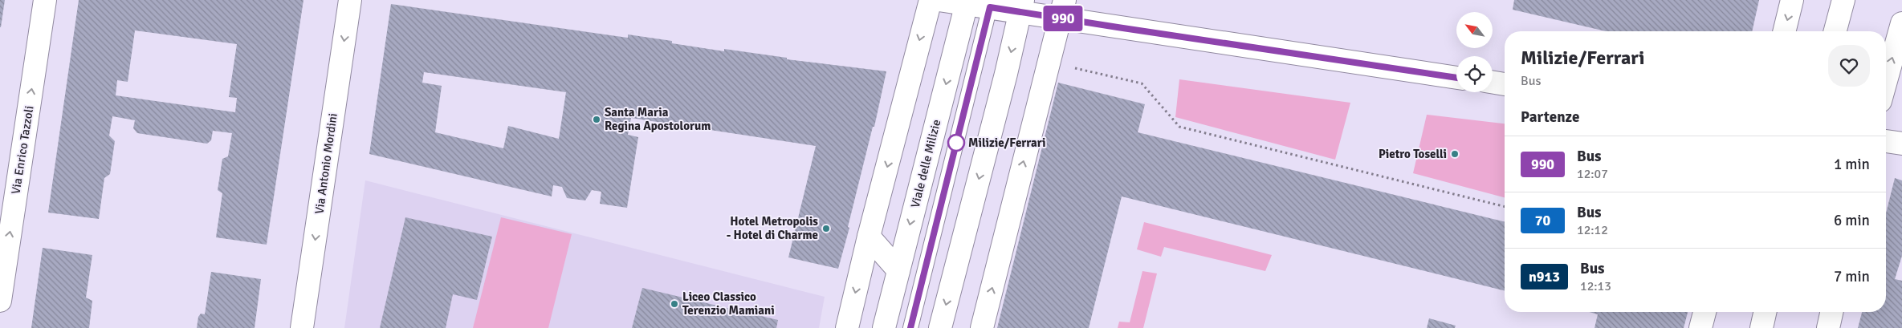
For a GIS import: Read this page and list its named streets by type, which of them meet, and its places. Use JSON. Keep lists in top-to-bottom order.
{
  "streets": {
    "street": ["Via Enrico Tazzoli", "Via Antonio Mordini", "Viale delle Milizie"]
  },
  "one_way": ["Via Enrico Tazzoli", "Via Antonio Mordini"],
  "places": [
    "Santa Maria Regina Apostolorum",
    "Milizie/Ferrari",
    "Pietro Toselli",
    "Hotel Metropolis - Hotel di Charme",
    "Liceo Classico Terenzio Mamiani"
  ],
  "lines": ["bus line 990"],
  "north": "top left",
  "page": {
    "on_map": "990",
    "heading": [
      ["Milizie/Ferrari", "Bus"],
      "Partenze"
    ],
    "list": [
      {
        "mark": "990",
        "name": "Bus",
        "note": "12:07",
        "value": "1 min"
      },
      {
        "mark": "70",
        "name": "Bus",
        "note": "12:12",
        "value": "6 min"
      },
      {
        "mark": "n913",
        "name": "Bus",
        "note": "12:13",
        "value": "7 min"
      }
    ]
  }
}
